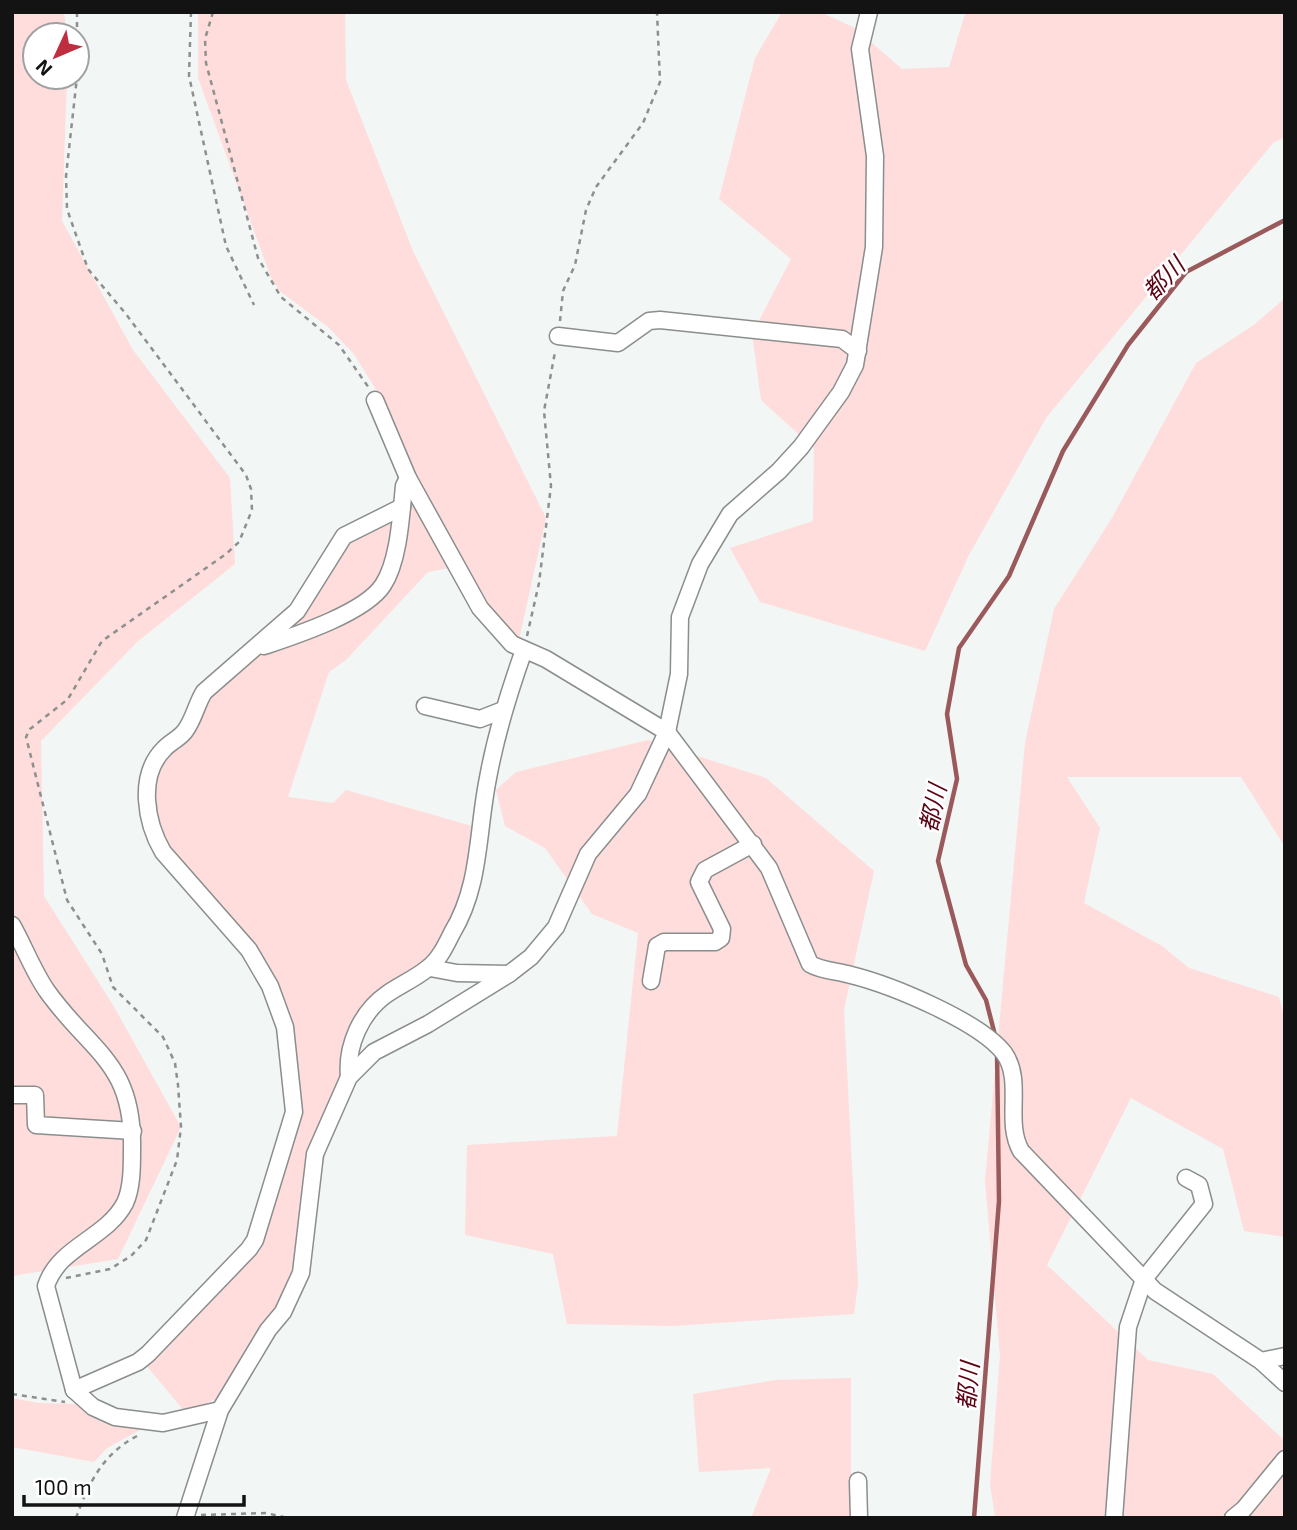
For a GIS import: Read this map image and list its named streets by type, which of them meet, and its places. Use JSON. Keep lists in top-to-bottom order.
{
  "water": ["都川"],
  "scale_bar": "100 m",
  "north": "bottom left"
}
